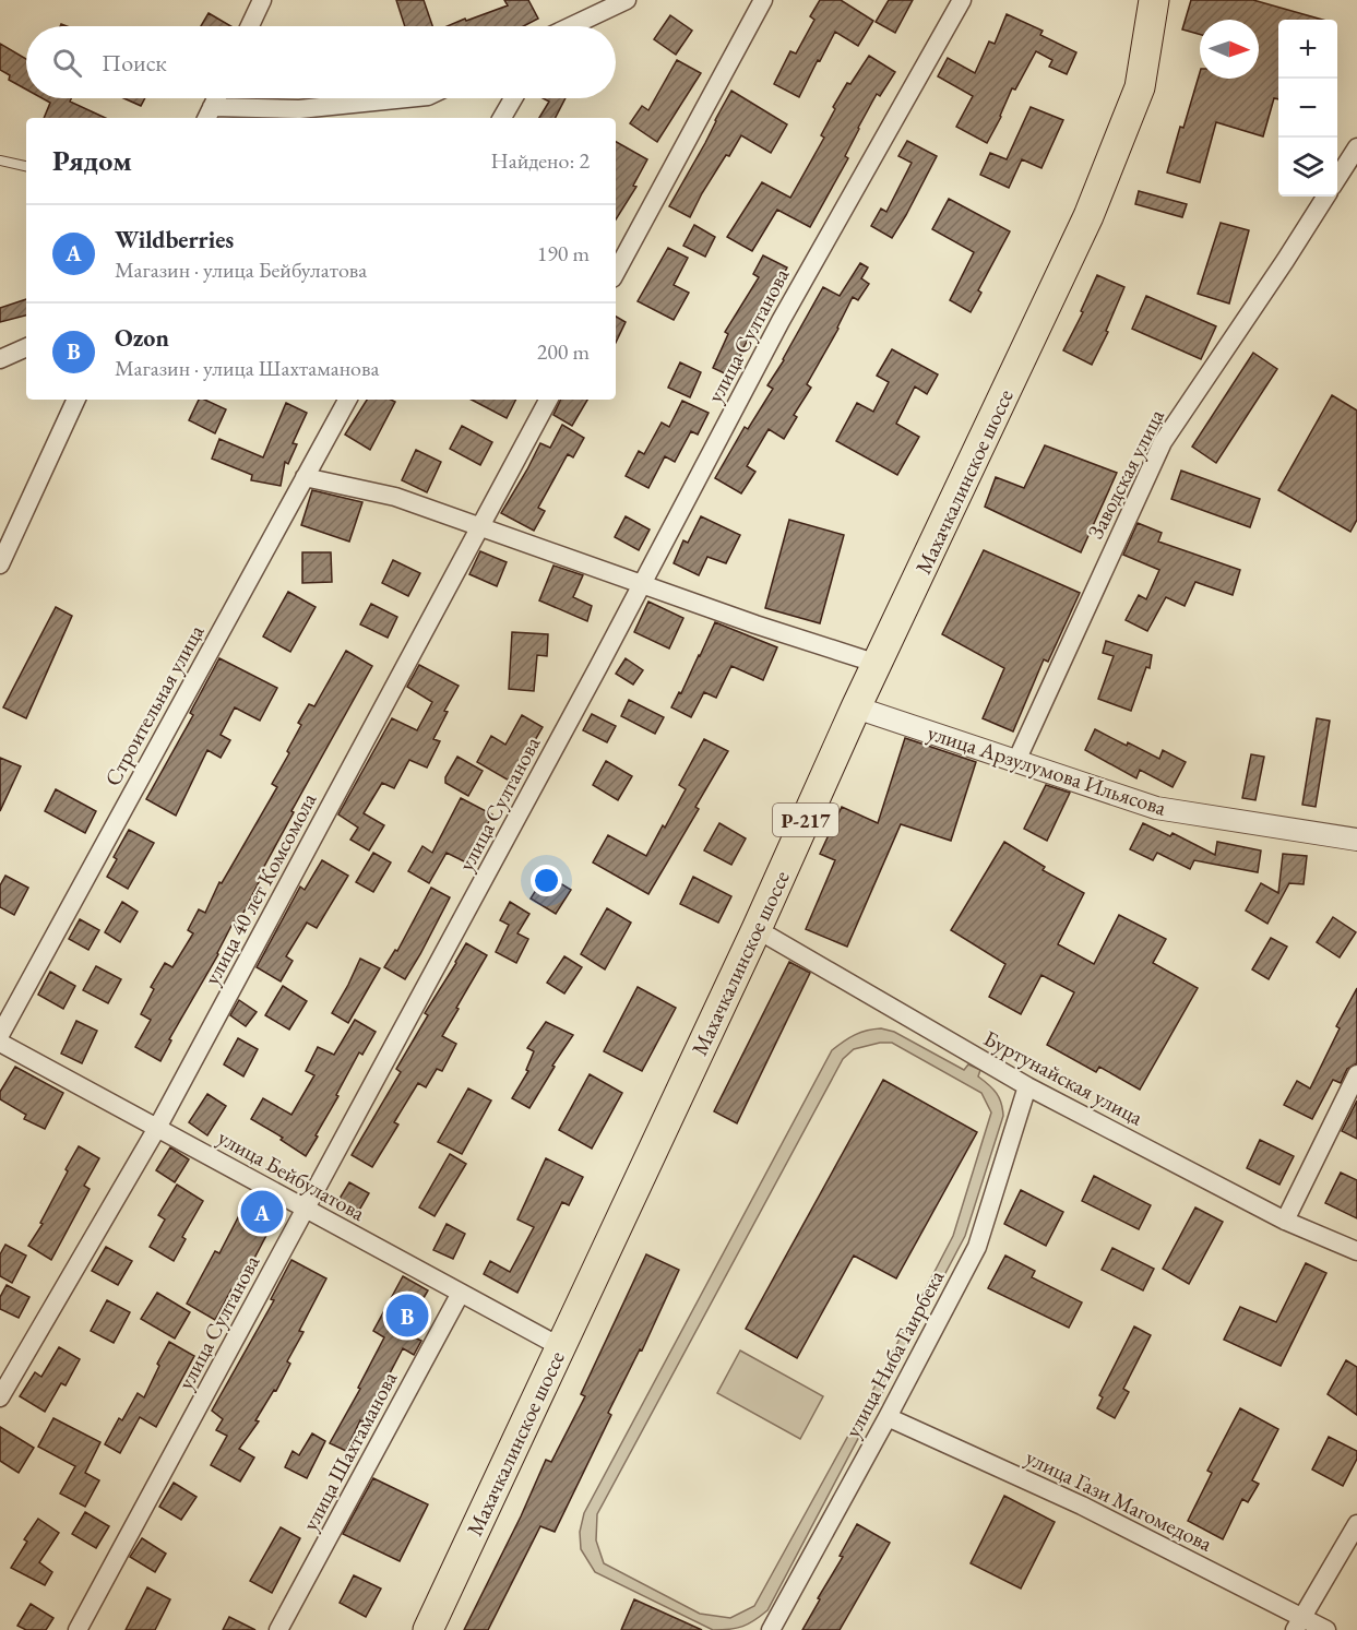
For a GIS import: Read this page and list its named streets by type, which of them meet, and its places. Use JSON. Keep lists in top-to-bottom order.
{
  "streets": {
    "highway": ["Махачкалинское шоссе", "Р-217"],
    "street": [
      "улица Султанова",
      "Заводская улица",
      "Строительная улица",
      "улица Арзулумова Ильясова",
      "улица 40 лет Комсомола",
      "Буртунайская улица",
      "улица Бейбулатова",
      "улица Ниба Гаирбека",
      "улица Шахтаманова",
      "улица Гази Магомедова"
    ]
  },
  "crossings": [
    ["улица Султанова", "улица Бейбулатова"],
    ["Заводская улица", "улица Арзулумова Ильясова"],
    ["Махачкалинское шоссе", "улица Арзулумова Ильясова"],
    ["Махачкалинское шоссе", "Буртунайская улица"],
    ["Махачкалинское шоссе", "улица Бейбулатова"],
    ["улица 40 лет Комсомола", "улица Бейбулатова"],
    ["Буртунайская улица", "улица Ниба Гаирбека"],
    ["улица Бейбулатова", "улица Шахтаманова"],
    ["улица Ниба Гаирбека", "улица Гази Магомедова"]
  ],
  "north": "right",
  "page": {
    "map_buttons": ["+", "−"],
    "search": "Поиск",
    "heading": ["Рядом", "Найдено: 2"],
    "list": [
      {
        "mark": "A",
        "name": "Wildberries",
        "note": "Магазин · улица Бейбулатова",
        "value": "190 m"
      },
      {
        "mark": "B",
        "name": "Ozon",
        "note": "Магазин · улица Шахтаманова",
        "value": "200 m"
      }
    ],
    "pins": ["A", "B"]
  }
}
